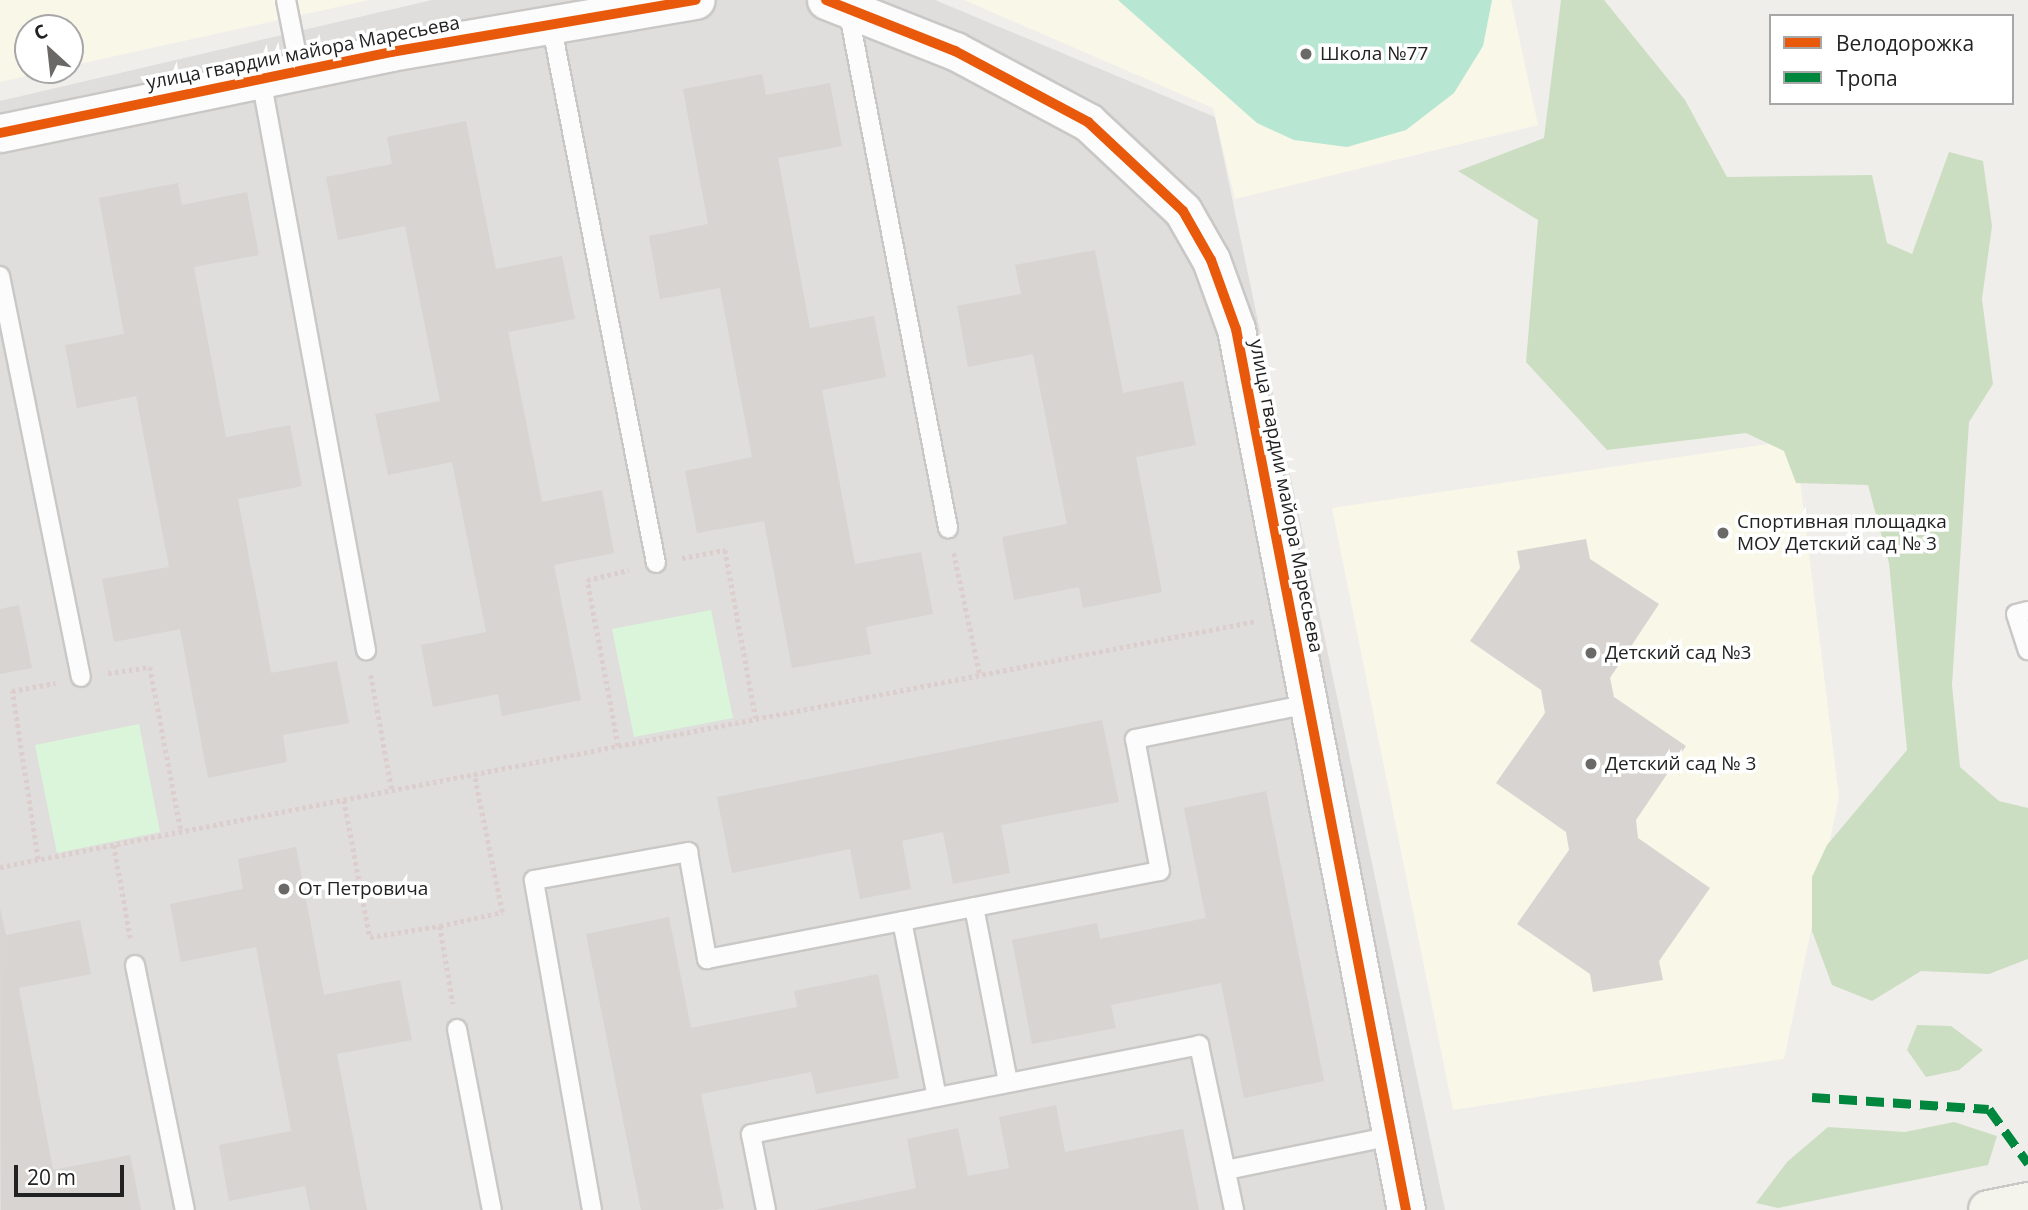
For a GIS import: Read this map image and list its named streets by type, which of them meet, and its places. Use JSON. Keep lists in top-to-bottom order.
{
  "streets": {
    "street": ["улица гвардии майора Маресьева"]
  },
  "places": [
    "Школа №77",
    "Спортивная площадка МОУ Детский сад № 3",
    "Детский сад №3",
    "Детский сад № 3",
    "От Петровича"
  ],
  "legend": ["Велодорожка", "Тропа"],
  "scale_bar": "20 m",
  "north": "top left"
}
